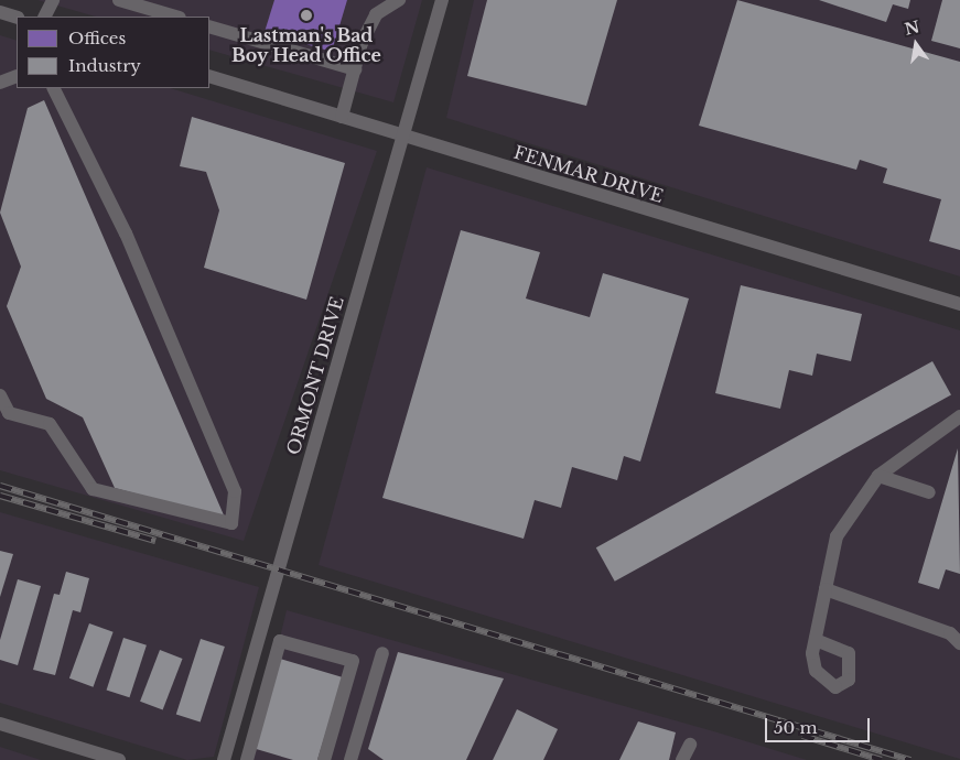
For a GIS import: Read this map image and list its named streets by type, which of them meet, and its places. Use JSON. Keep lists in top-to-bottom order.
{
  "streets": {
    "street": ["FENMAR DRIVE", "ORMONT DRIVE"]
  },
  "crossings": [
    ["FENMAR DRIVE", "ORMONT DRIVE"]
  ],
  "places": ["Lastman's Bad Boy Head Office"],
  "legend": ["Offices", "Industry"],
  "scale_bar": "50 m",
  "north": "top"
}
